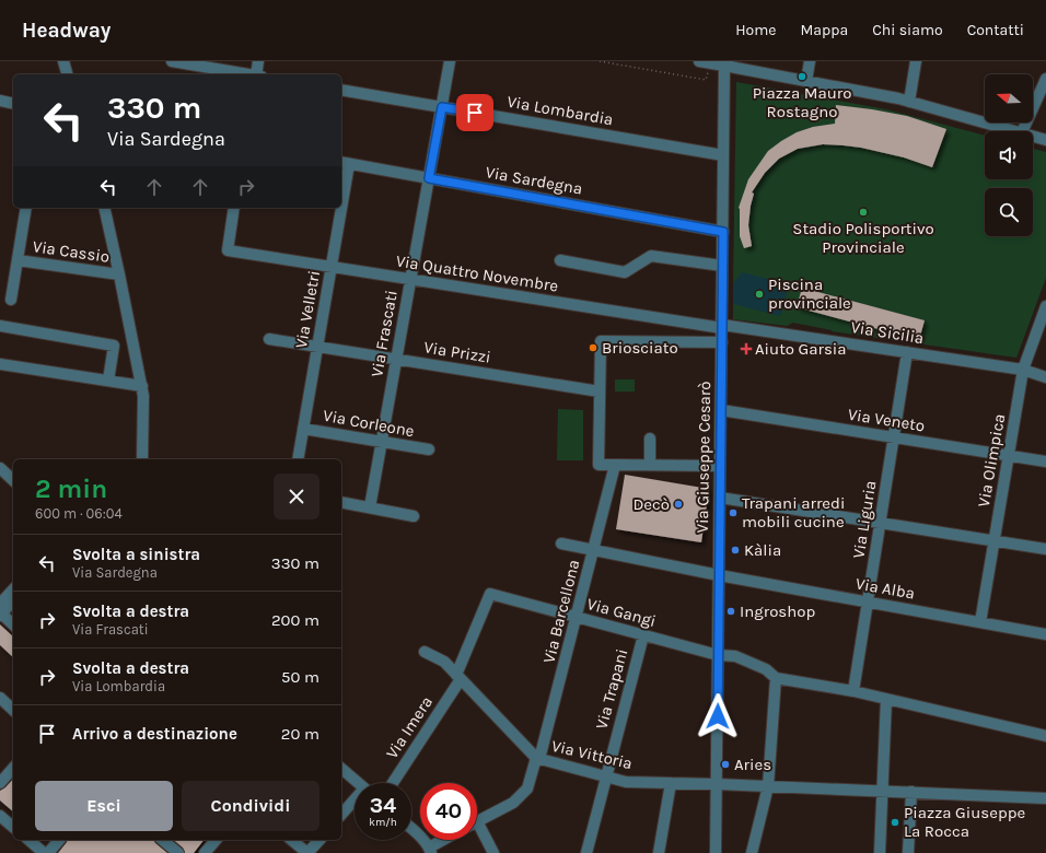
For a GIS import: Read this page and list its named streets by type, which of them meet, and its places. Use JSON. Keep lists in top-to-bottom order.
{
  "streets": {
    "street": [
      "Via Lombardia",
      "Via Sardegna",
      "Via Cassio",
      "Via Quattro Novembre",
      "Via Velletri",
      "Via Sicilia",
      "Via Frascati",
      "Via Prizzi",
      "Via Veneto",
      "Via Corleone",
      "Via Giuseppe Cesarò",
      "Via Olimpica",
      "Via Liguria",
      "Via Alba",
      "Via Barcellona",
      "Via Gangi",
      "Via Trapani",
      "Via Imera",
      "Via Vittoria"
    ]
  },
  "crossings": [
    ["Via Lombardia", "Via Frascati"],
    ["Via Lombardia", "Via Giuseppe Cesarò"],
    ["Via Sardegna", "Via Velletri"],
    ["Via Sardegna", "Via Frascati"],
    ["Via Sardegna", "Via Giuseppe Cesarò"],
    ["Via Quattro Novembre", "Via Velletri"],
    ["Via Quattro Novembre", "Via Sicilia"],
    ["Via Quattro Novembre", "Via Frascati"],
    ["Via Quattro Novembre", "Via Giuseppe Cesarò"],
    ["Via Velletri", "Via Prizzi"],
    ["Via Velletri", "Via Corleone"],
    ["Via Sicilia", "Via Giuseppe Cesarò"],
    ["Via Sicilia", "Via Olimpica"],
    ["Via Sicilia", "Via Liguria"],
    ["Via Frascati", "Via Prizzi"],
    ["Via Frascati", "Via Corleone"],
    ["Via Veneto", "Via Giuseppe Cesarò"],
    ["Via Veneto", "Via Olimpica"],
    ["Via Veneto", "Via Liguria"],
    ["Via Giuseppe Cesarò", "Via Alba"],
    ["Via Giuseppe Cesarò", "Via Gangi"],
    ["Via Giuseppe Cesarò", "Via Vittoria"],
    ["Via Olimpica", "Via Alba"],
    ["Via Liguria", "Via Alba"],
    ["Via Alba", "Via Barcellona"],
    ["Via Barcellona", "Via Gangi"],
    ["Via Barcellona", "Via Vittoria"],
    ["Via Gangi", "Via Trapani"],
    ["Via Gangi", "Via Imera"],
    ["Via Trapani", "Via Vittoria"],
    ["Via Imera", "Via Vittoria"]
  ],
  "places": {
    "other": [
      "Piazza Mauro Rostagno",
      "Stadio Polisportivo Provinciale",
      "Piscina provinciale",
      "Briosciato",
      "Decò",
      "Trapani arredi mobili cucine",
      "Kàlia",
      "Ingroshop",
      "Aries",
      "Piazza Giuseppe La Rocca"
    ],
    "health": ["Aiuto Garsia"]
  },
  "north": "left",
  "page": {
    "header": "Headway",
    "nav": [
      "Home",
      "Mappa",
      "Chi siamo",
      "Contatti"
    ],
    "turn": ["330 m", "Via Sardegna"],
    "heading": ["2 min", "600 m · 06:04"],
    "list": [
      {
        "name": "Svolta a sinistra",
        "note": "Via Sardegna",
        "value": "330 m"
      },
      {
        "name": "Svolta a destra",
        "note": "Via Frascati",
        "value": "200 m"
      },
      {
        "name": "Svolta a destra",
        "note": "Via Lombardia",
        "value": "50 m"
      },
      {
        "name": "Arrivo a destinazione",
        "value": "20 m"
      }
    ],
    "buttons": ["Esci", "Condividi"],
    "speed": "34 km/h",
    "limit": "40"
  }
}
